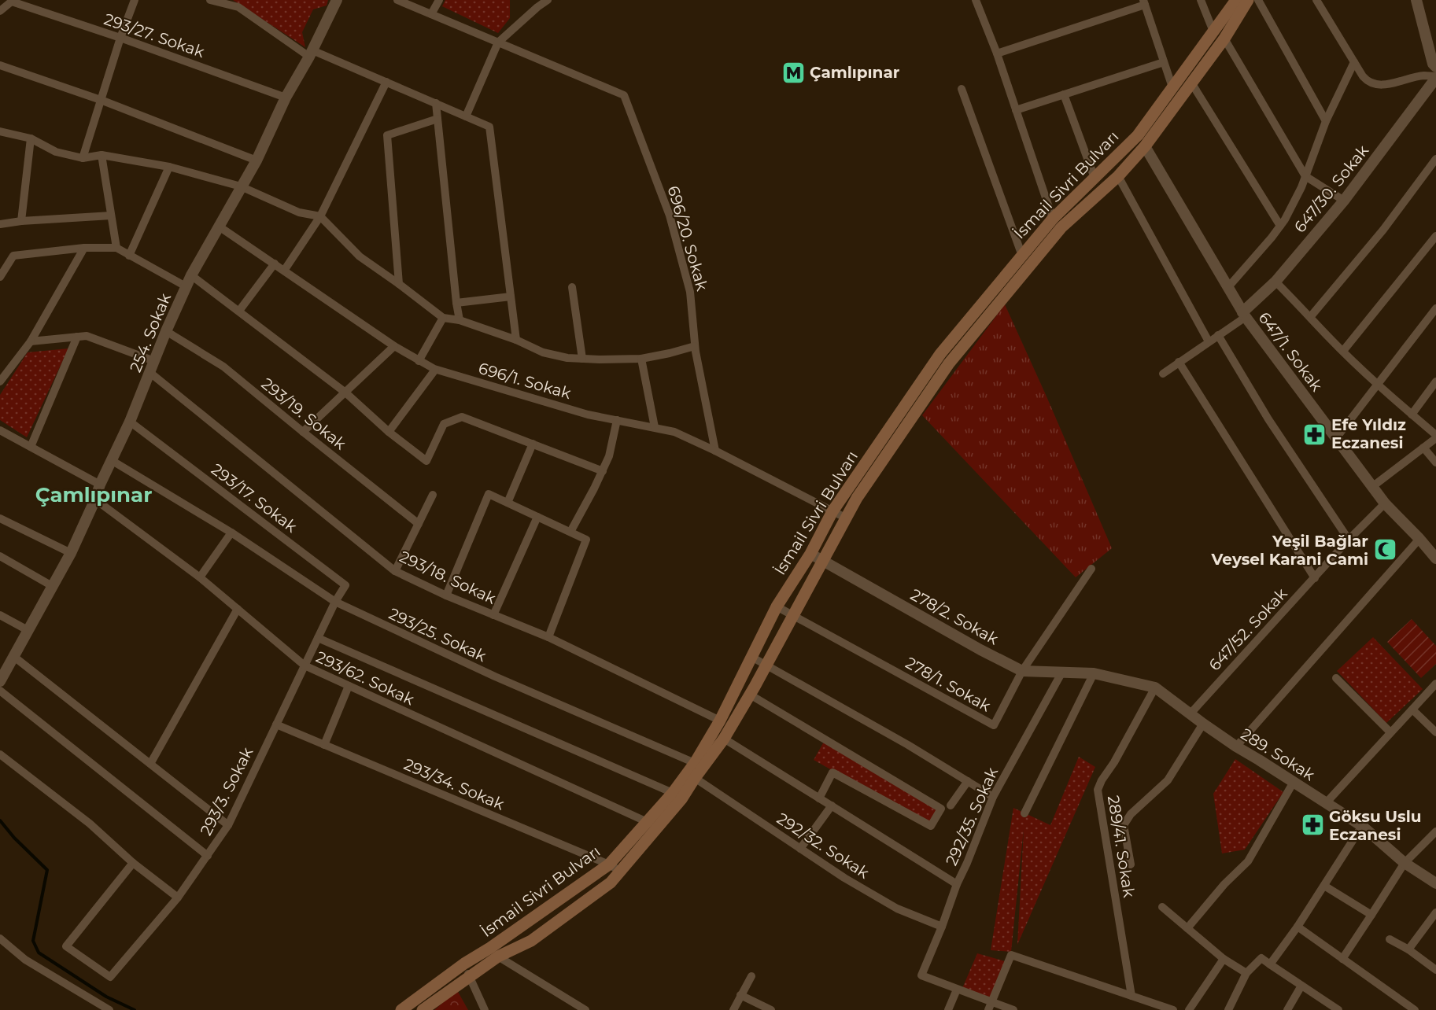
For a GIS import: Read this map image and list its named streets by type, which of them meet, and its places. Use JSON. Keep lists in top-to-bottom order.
{
  "streets": {
    "main road": ["İsmail Sivri Bulvarı"],
    "street": [
      "293/27. Sokak",
      "647/30. Sokak",
      "696/20. Sokak",
      "254. Sokak",
      "647/1. Sokak",
      "696/1. Sokak",
      "293/19. Sokak",
      "293/17. Sokak",
      "293/18. Sokak",
      "278/2. Sokak",
      "647/52. Sokak",
      "293/25. Sokak",
      "293/62. Sokak",
      "278/1. Sokak",
      "289. Sokak",
      "293/34. Sokak",
      "293/3. Sokak",
      "292/35. Sokak",
      "292/32. Sokak",
      "289/41. Sokak"
    ]
  },
  "crossings": [
    ["293/27. Sokak", "254. Sokak"],
    ["İsmail Sivri Bulvarı", "647/1. Sokak"],
    ["İsmail Sivri Bulvarı", "696/1. Sokak"],
    ["İsmail Sivri Bulvarı", "293/18. Sokak"],
    ["İsmail Sivri Bulvarı", "278/2. Sokak"],
    ["İsmail Sivri Bulvarı", "293/25. Sokak"],
    ["İsmail Sivri Bulvarı", "293/62. Sokak"],
    ["İsmail Sivri Bulvarı", "278/1. Sokak"],
    ["İsmail Sivri Bulvarı", "293/34. Sokak"],
    ["İsmail Sivri Bulvarı", "292/32. Sokak"],
    ["647/30. Sokak", "647/1. Sokak"],
    ["696/20. Sokak", "696/1. Sokak"],
    ["254. Sokak", "696/1. Sokak"],
    ["254. Sokak", "293/19. Sokak"],
    ["254. Sokak", "293/17. Sokak"],
    ["254. Sokak", "293/18. Sokak"],
    ["254. Sokak", "293/25. Sokak"],
    ["254. Sokak", "293/62. Sokak"],
    ["647/1. Sokak", "647/52. Sokak"],
    ["293/17. Sokak", "293/25. Sokak"],
    ["293/17. Sokak", "293/3. Sokak"],
    ["278/2. Sokak", "278/1. Sokak"],
    ["278/2. Sokak", "289. Sokak"],
    ["278/2. Sokak", "292/35. Sokak"],
    ["647/52. Sokak", "289. Sokak"],
    ["293/25. Sokak", "293/3. Sokak"],
    ["293/62. Sokak", "293/3. Sokak"],
    ["289. Sokak", "289/41. Sokak"],
    ["293/34. Sokak", "293/3. Sokak"],
    ["292/35. Sokak", "292/32. Sokak"]
  ],
  "districts": ["Çamlıpınar"],
  "places": {
    "metro station": ["Çamlıpınar"],
    "pharmacy": ["Efe Yıldız Eczanesi", "Göksu Uslu Eczanesi"],
    "mosque": ["Yeşil Bağlar Veysel Karani Cami"]
  }
}
